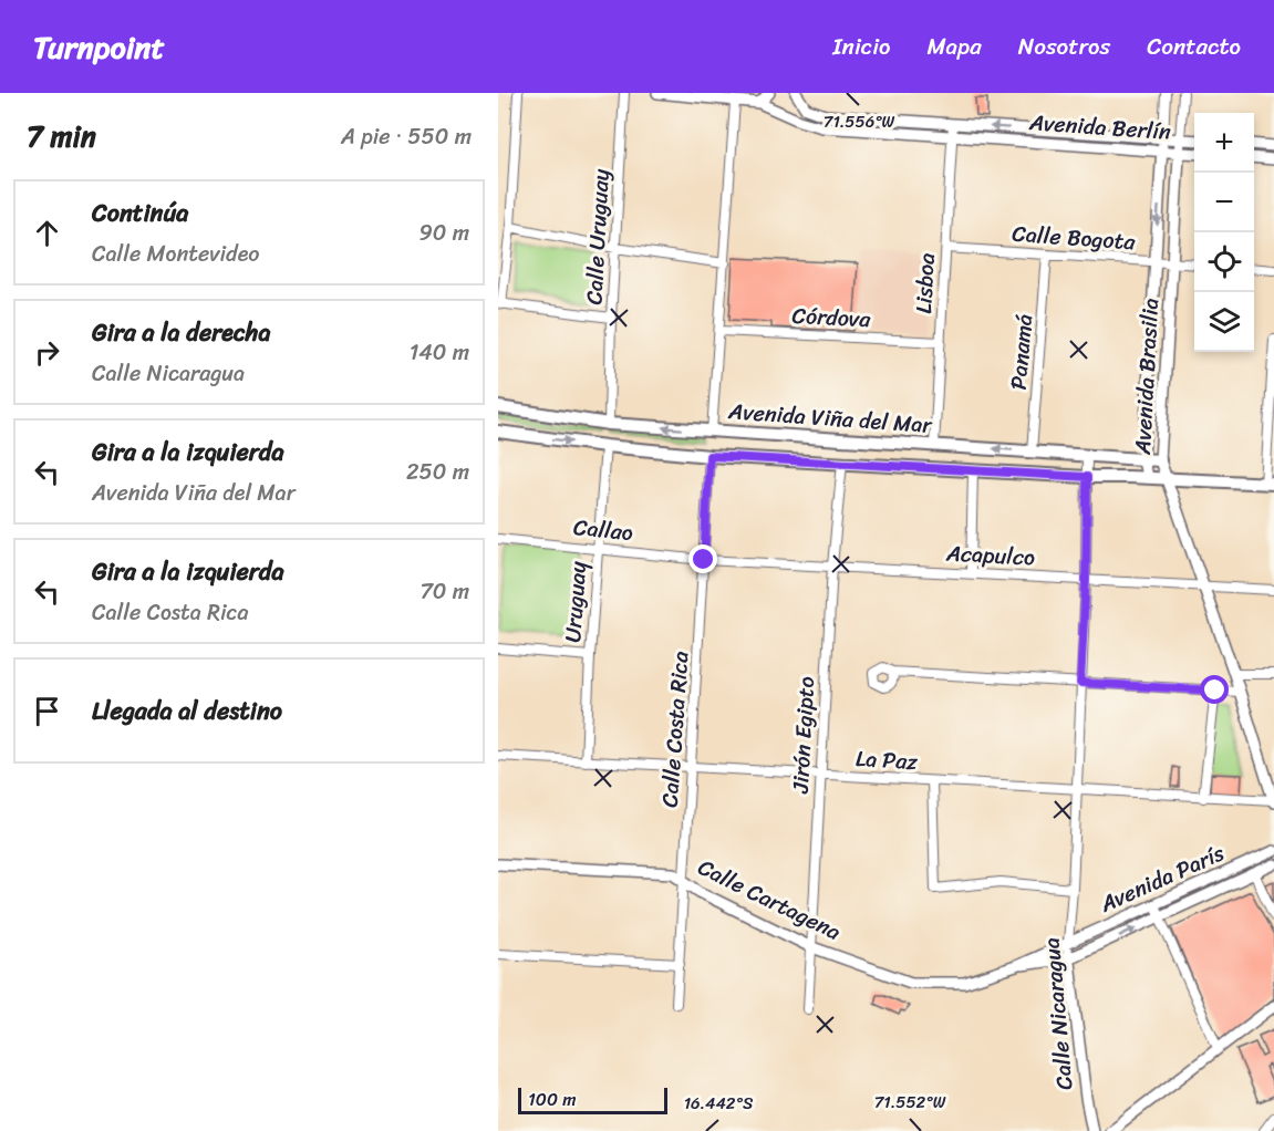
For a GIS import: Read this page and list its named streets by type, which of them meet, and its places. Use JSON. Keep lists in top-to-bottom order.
{
  "streets": {
    "main road": ["Avenida Viña del Mar"],
    "street": [
      "Avenida Berlín",
      "Calle Uruguay",
      "Calle Bogota",
      "Lisboa",
      "Córdova",
      "Panamá",
      "Avenida Brasilia",
      "Callao",
      "Acapulco",
      "Uruguay",
      "Calle Costa Rica",
      "Jirón Egipto",
      "La Paz",
      "Avenida París",
      "Calle Cartagena",
      "Calle Nicaragua"
    ]
  },
  "crossings": [
    ["Avenida Berlín", "Lisboa"],
    ["Avenida Berlín", "Avenida Brasilia"],
    ["Calle Uruguay", "Avenida Viña del Mar"],
    ["Calle Bogota", "Lisboa"],
    ["Calle Bogota", "Panamá"],
    ["Calle Bogota", "Avenida Brasilia"],
    ["Lisboa", "Córdova"],
    ["Lisboa", "Avenida Viña del Mar"],
    ["Panamá", "Avenida Viña del Mar"],
    ["Avenida Brasilia", "Avenida Viña del Mar"],
    ["Avenida Brasilia", "Acapulco"],
    ["Avenida Brasilia", "La Paz"],
    ["Avenida Viña del Mar", "Uruguay"],
    ["Avenida Viña del Mar", "Calle Costa Rica"],
    ["Avenida Viña del Mar", "Jirón Egipto"],
    ["Avenida Viña del Mar", "Calle Nicaragua"],
    ["Callao", "Acapulco"],
    ["Callao", "Uruguay"],
    ["Callao", "Calle Costa Rica"],
    ["Acapulco", "Calle Costa Rica"],
    ["Acapulco", "Jirón Egipto"],
    ["Acapulco", "Calle Nicaragua"],
    ["Uruguay", "La Paz"],
    ["Calle Costa Rica", "La Paz"],
    ["Calle Costa Rica", "Calle Cartagena"],
    ["Jirón Egipto", "La Paz"],
    ["Jirón Egipto", "Calle Cartagena"],
    ["La Paz", "Calle Nicaragua"],
    ["Avenida París", "Calle Cartagena"],
    ["Avenida París", "Calle Nicaragua"],
    ["Calle Cartagena", "Calle Nicaragua"]
  ],
  "scale_bar": "100 m",
  "page": {
    "header": "Turnpoint",
    "nav": [
      "Inicio",
      "Mapa",
      "Nosotros",
      "Contacto"
    ],
    "heading": ["7 min", "A pie · 550 m"],
    "map_buttons": ["+", "−"],
    "list": [
      ["Continúa", "Calle Montevideo", "90 m"],
      ["Gira a la derecha", "Calle Nicaragua", "140 m"],
      ["Gira a la izquierda", "Avenida Viña del Mar", "250 m"],
      ["Gira a la izquierda", "Calle Costa Rica", "70 m"],
      "Llegada al destino"
    ],
    "scale": "100 m"
  },
  "coordinates": ["71.556°W", "71.552°W", "16.442°S"]
}
